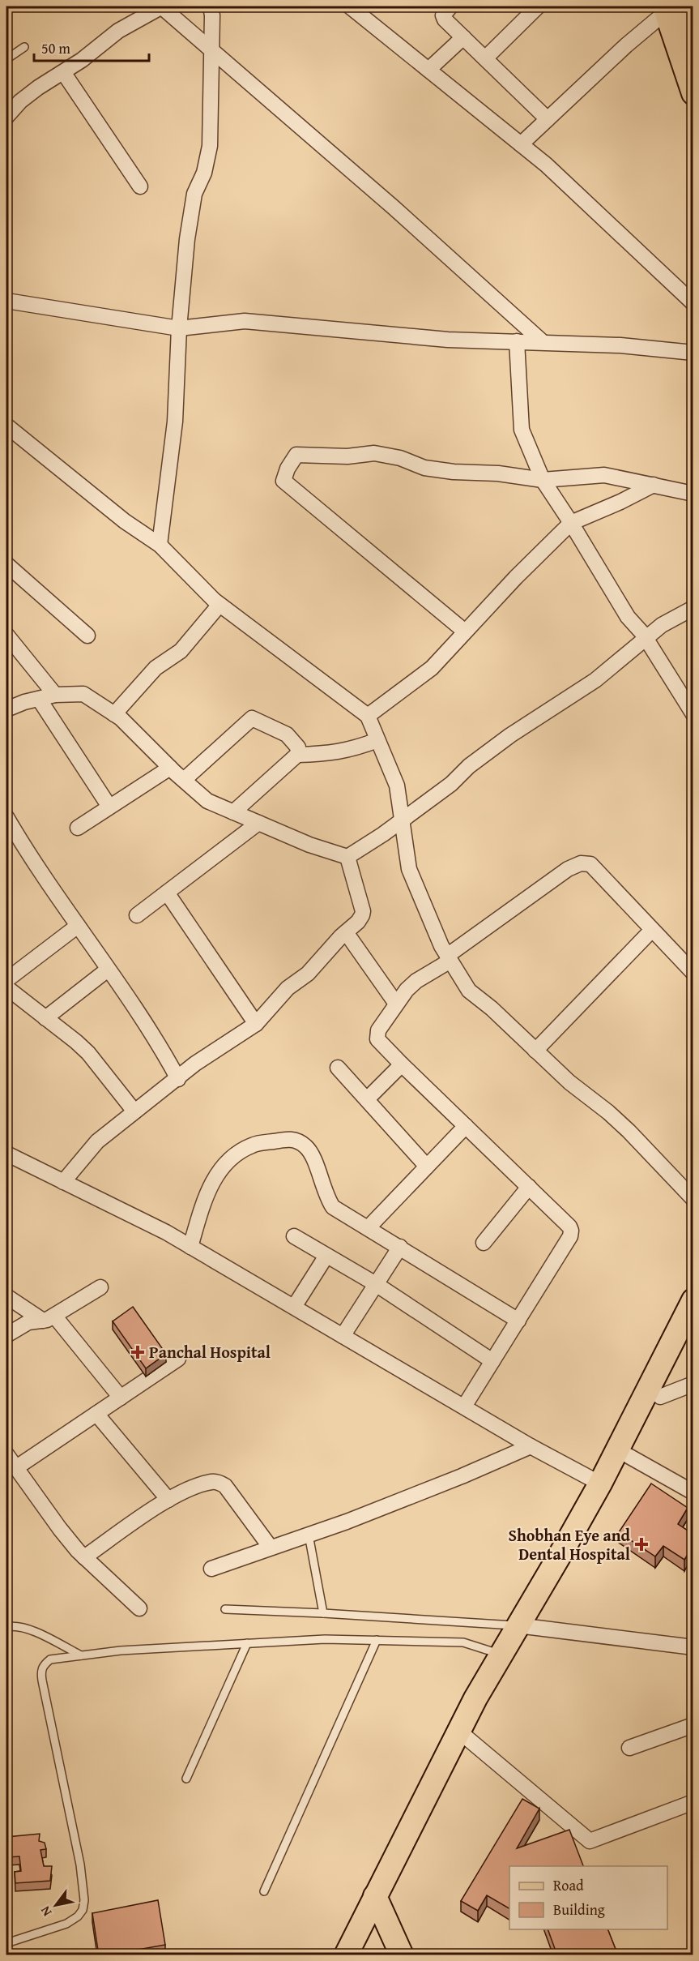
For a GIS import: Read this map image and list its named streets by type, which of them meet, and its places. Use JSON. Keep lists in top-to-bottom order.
{
  "places": {
    "health": ["Panchal Hospital", "Shobhan Eye and Dental Hospital"]
  },
  "legend": ["Road", "Building"],
  "scale_bar": "50 m",
  "north": "bottom left"
}
